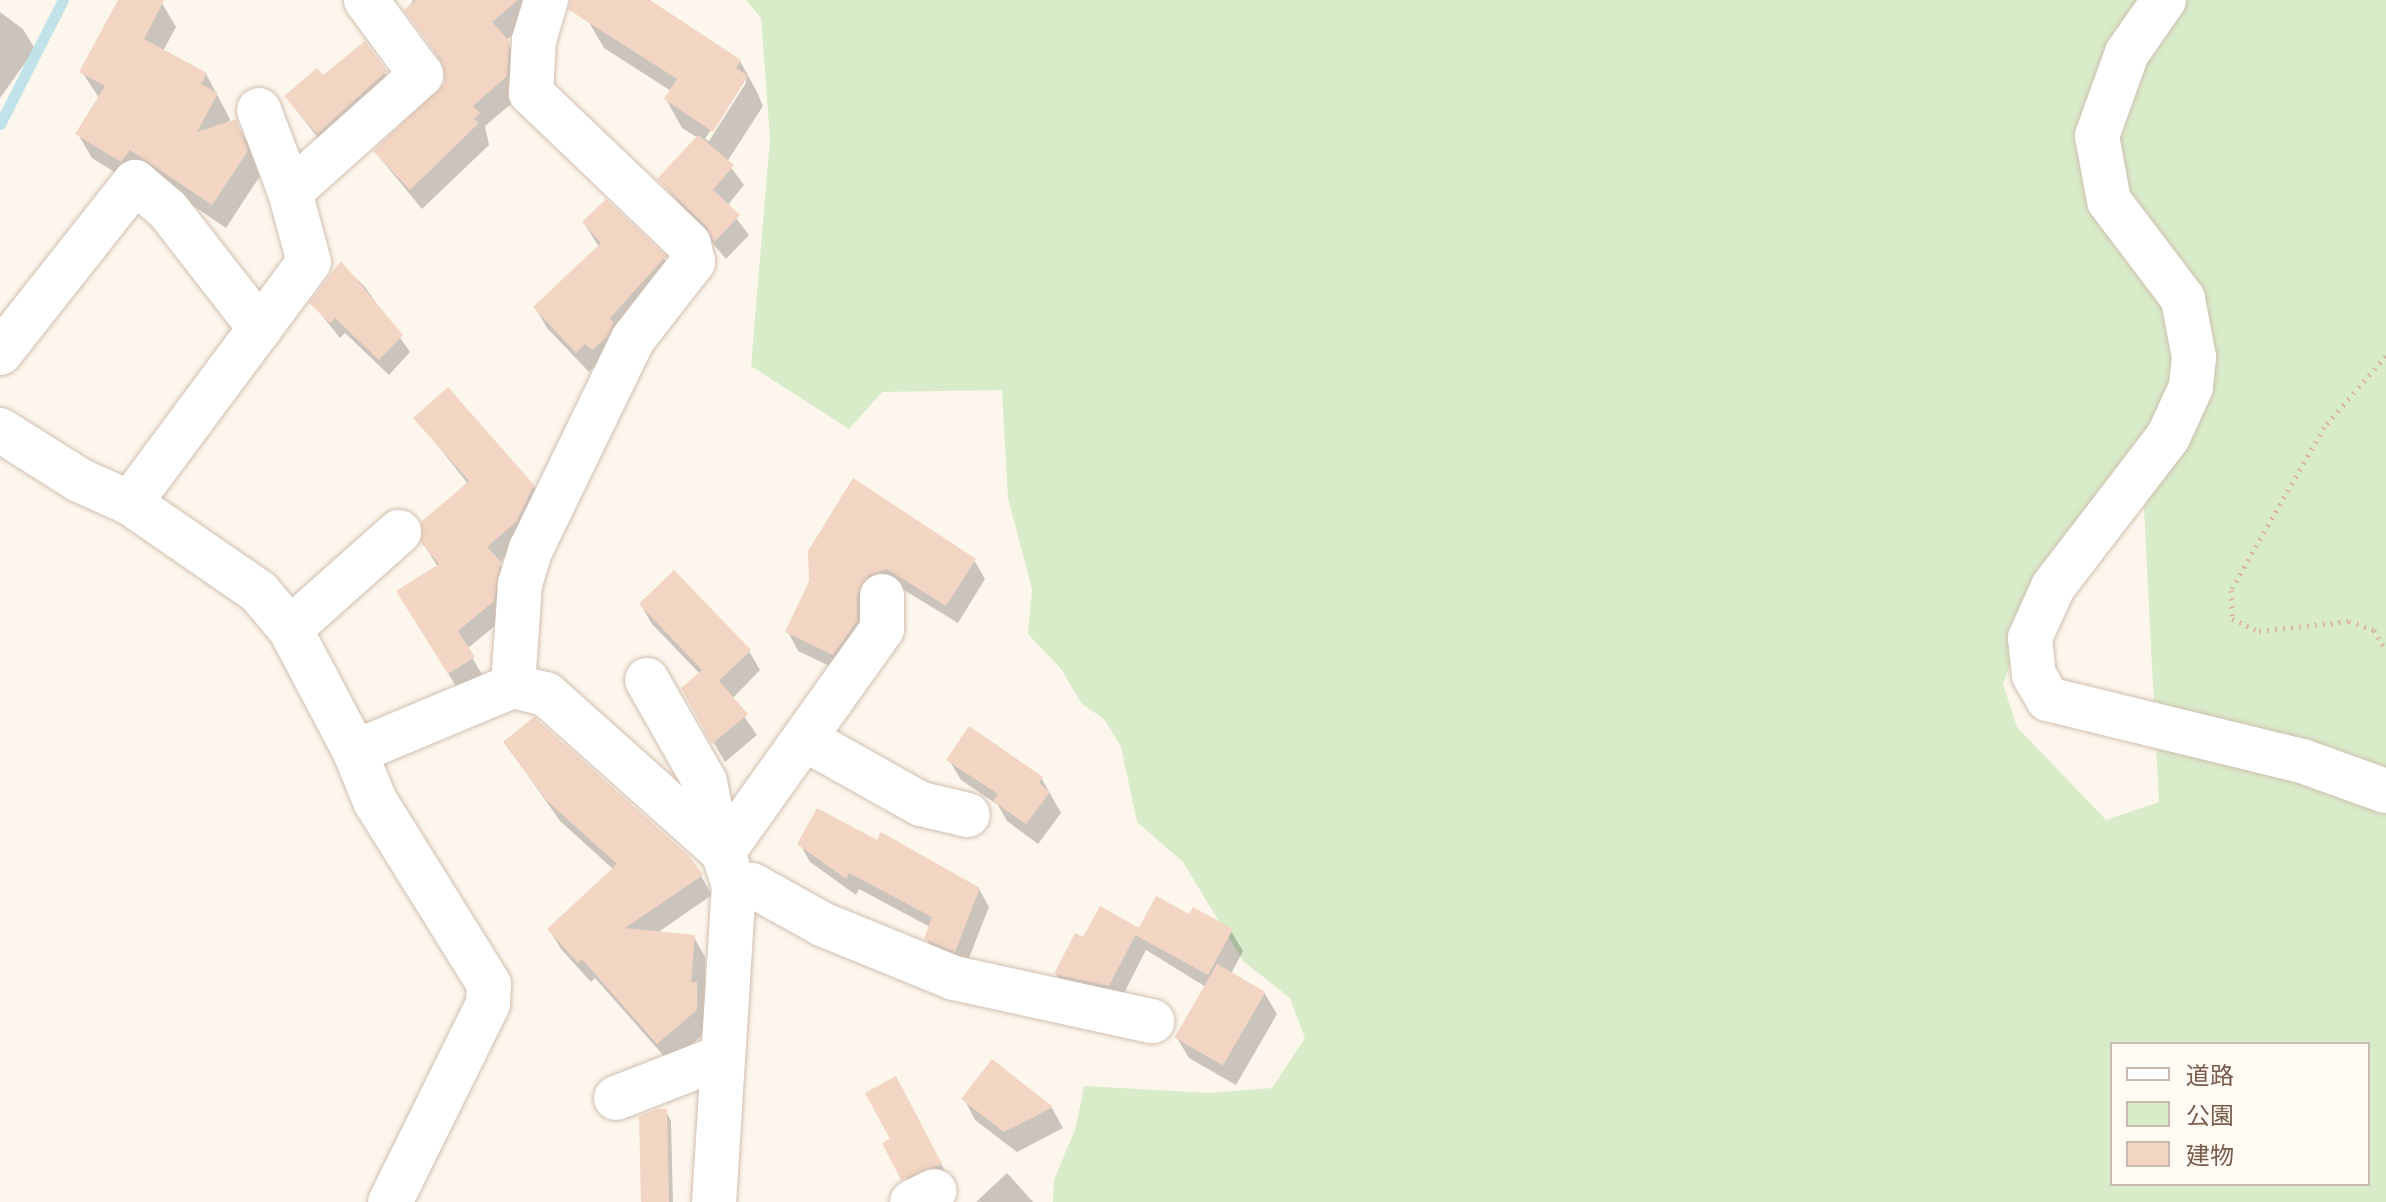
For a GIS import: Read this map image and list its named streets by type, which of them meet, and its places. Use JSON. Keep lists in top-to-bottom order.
{
  "legend": ["道路", "公園", "建物"]
}
